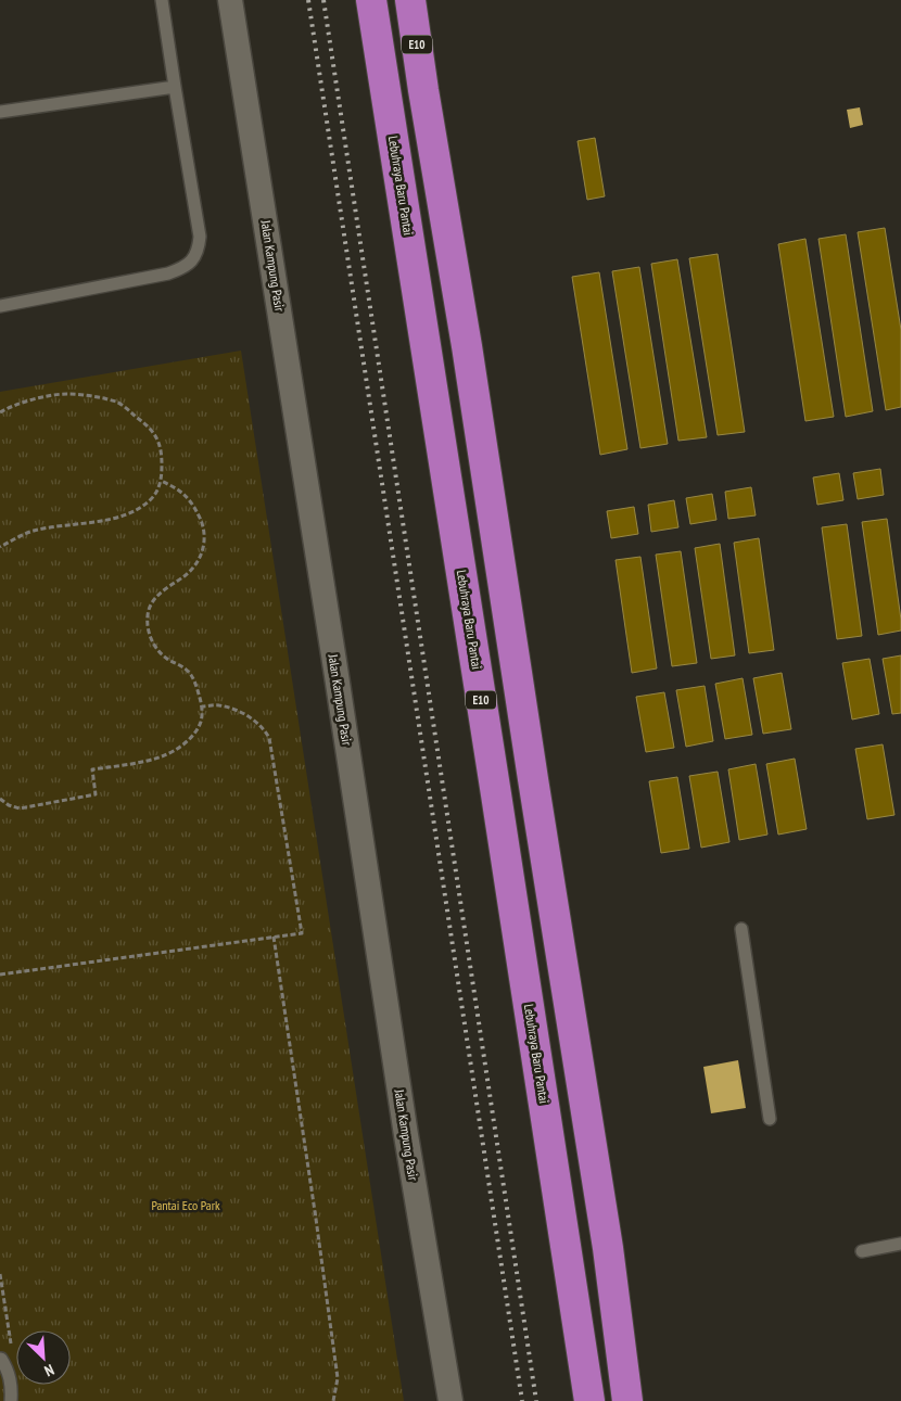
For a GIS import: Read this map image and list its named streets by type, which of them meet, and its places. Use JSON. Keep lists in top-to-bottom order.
{
  "streets": {
    "highway": ["E10", "Lebuhraya Baru Pantai"],
    "street": ["Jalan Kampung Pasir"]
  },
  "parks": ["Pantai Eco Park"],
  "north": "bottom right"
}
